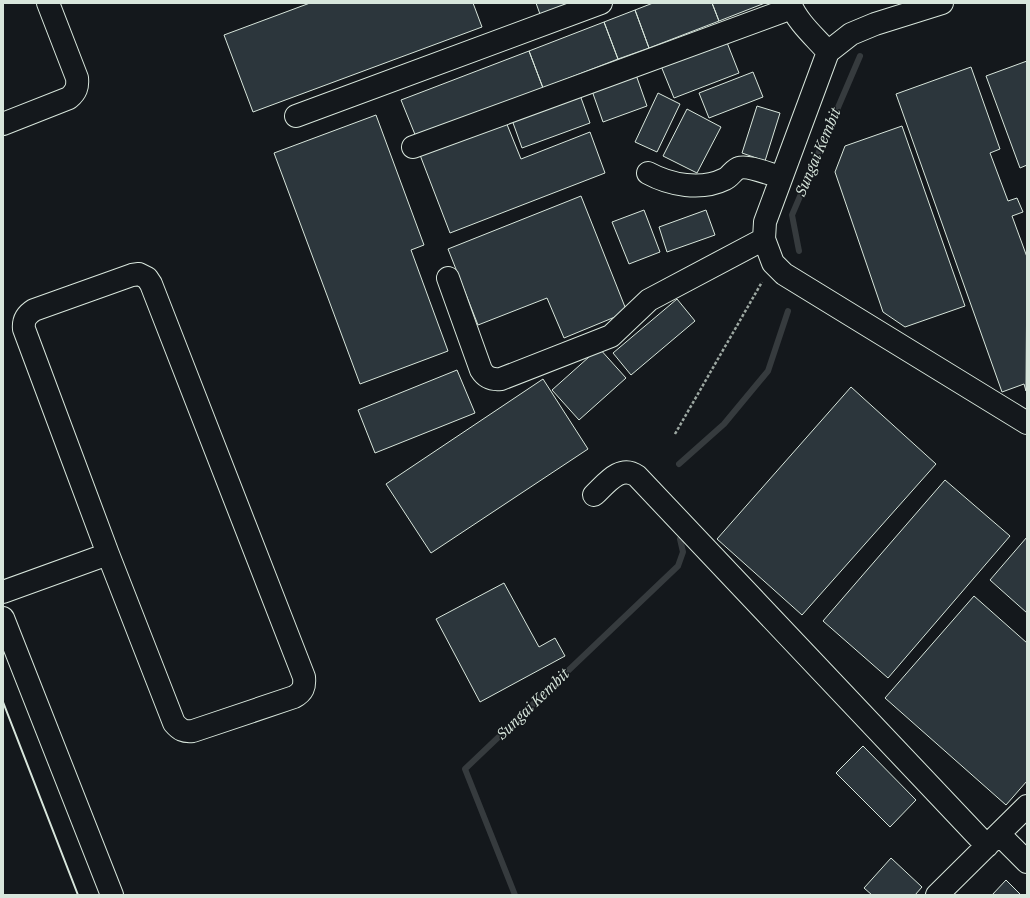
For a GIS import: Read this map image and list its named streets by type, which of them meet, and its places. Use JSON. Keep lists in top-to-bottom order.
{
  "water": ["Sungai Kembit"]
}
